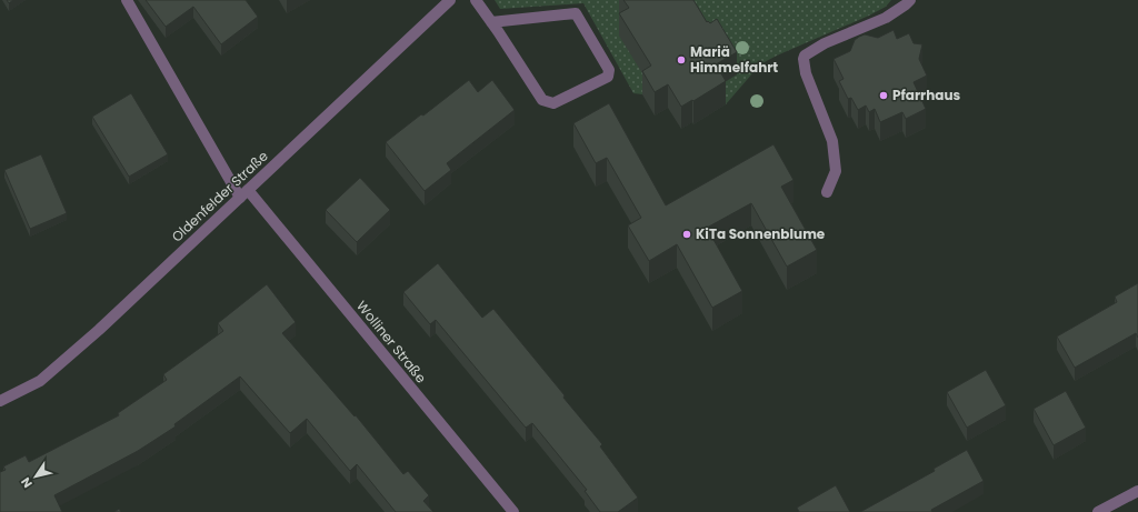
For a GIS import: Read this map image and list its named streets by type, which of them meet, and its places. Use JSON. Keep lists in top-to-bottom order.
{
  "streets": {
    "street": ["Oldenfelder Straße", "Wolliner Straße"]
  },
  "crossings": [
    ["Oldenfelder Straße", "Wolliner Straße"]
  ],
  "places": ["Mariä Himmelfahrt", "Pfarrhaus", "KiTa Sonnenblume"],
  "north": "bottom left"
}
